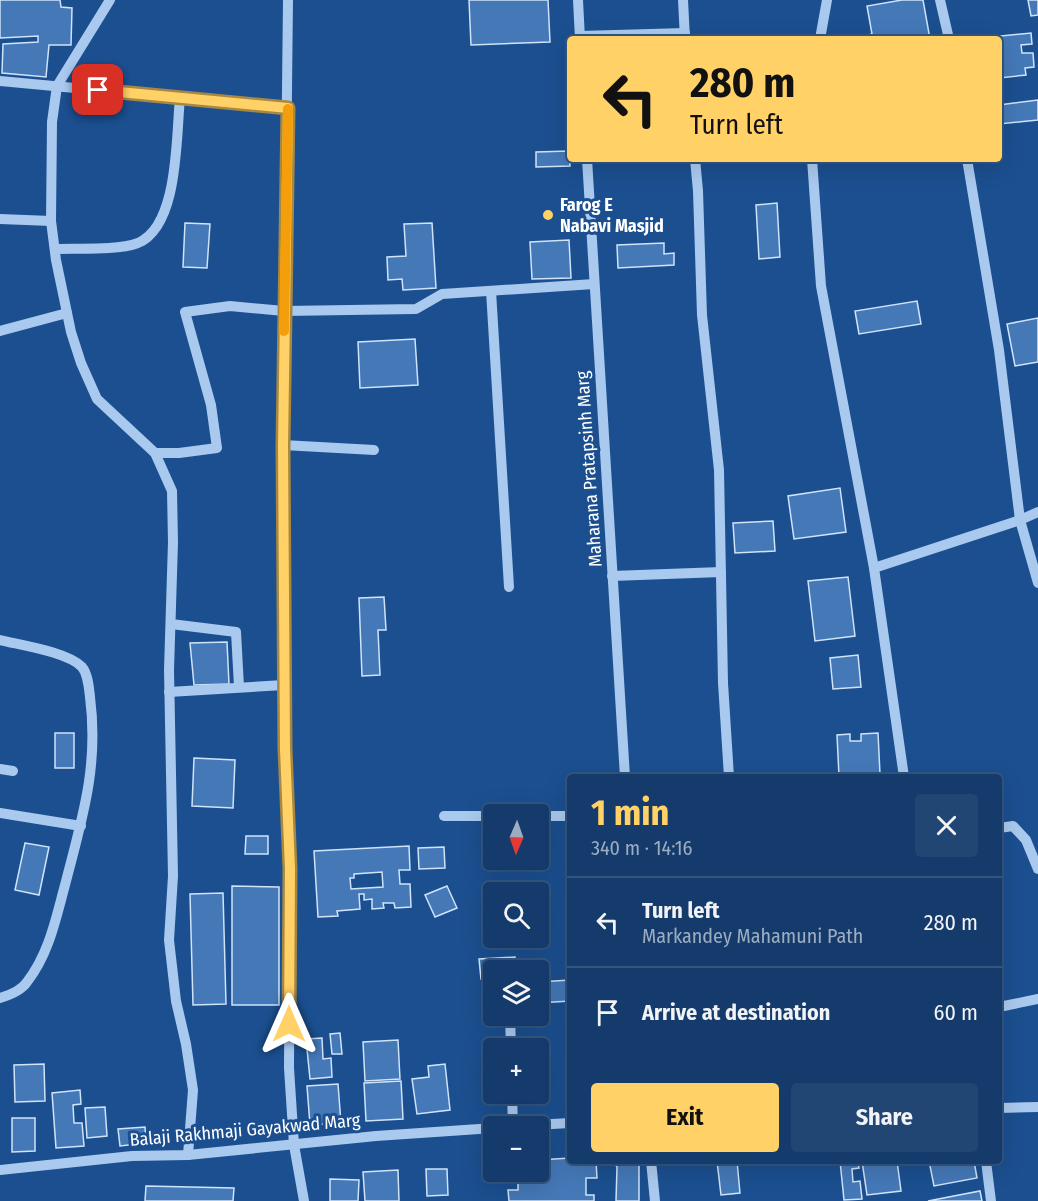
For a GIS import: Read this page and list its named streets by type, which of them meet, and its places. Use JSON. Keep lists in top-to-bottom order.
{
  "streets": {
    "street": ["Maharana Pratapsinh Marg", "Balaji Rakhmaji Gayakwad Marg"]
  },
  "places": ["Farog E Nabavi Masjid"],
  "north": "bottom",
  "page": {
    "turn": ["280 m", "Turn left"],
    "heading": ["1 min", "340 m · 14:16"],
    "map_buttons": ["+", "−"],
    "list": [
      {
        "name": "Turn left",
        "note": "Markandey Mahamuni Path",
        "value": "280 m"
      },
      {
        "name": "Arrive at destination",
        "value": "60 m"
      }
    ],
    "buttons": ["Exit", "Share"]
  }
}
